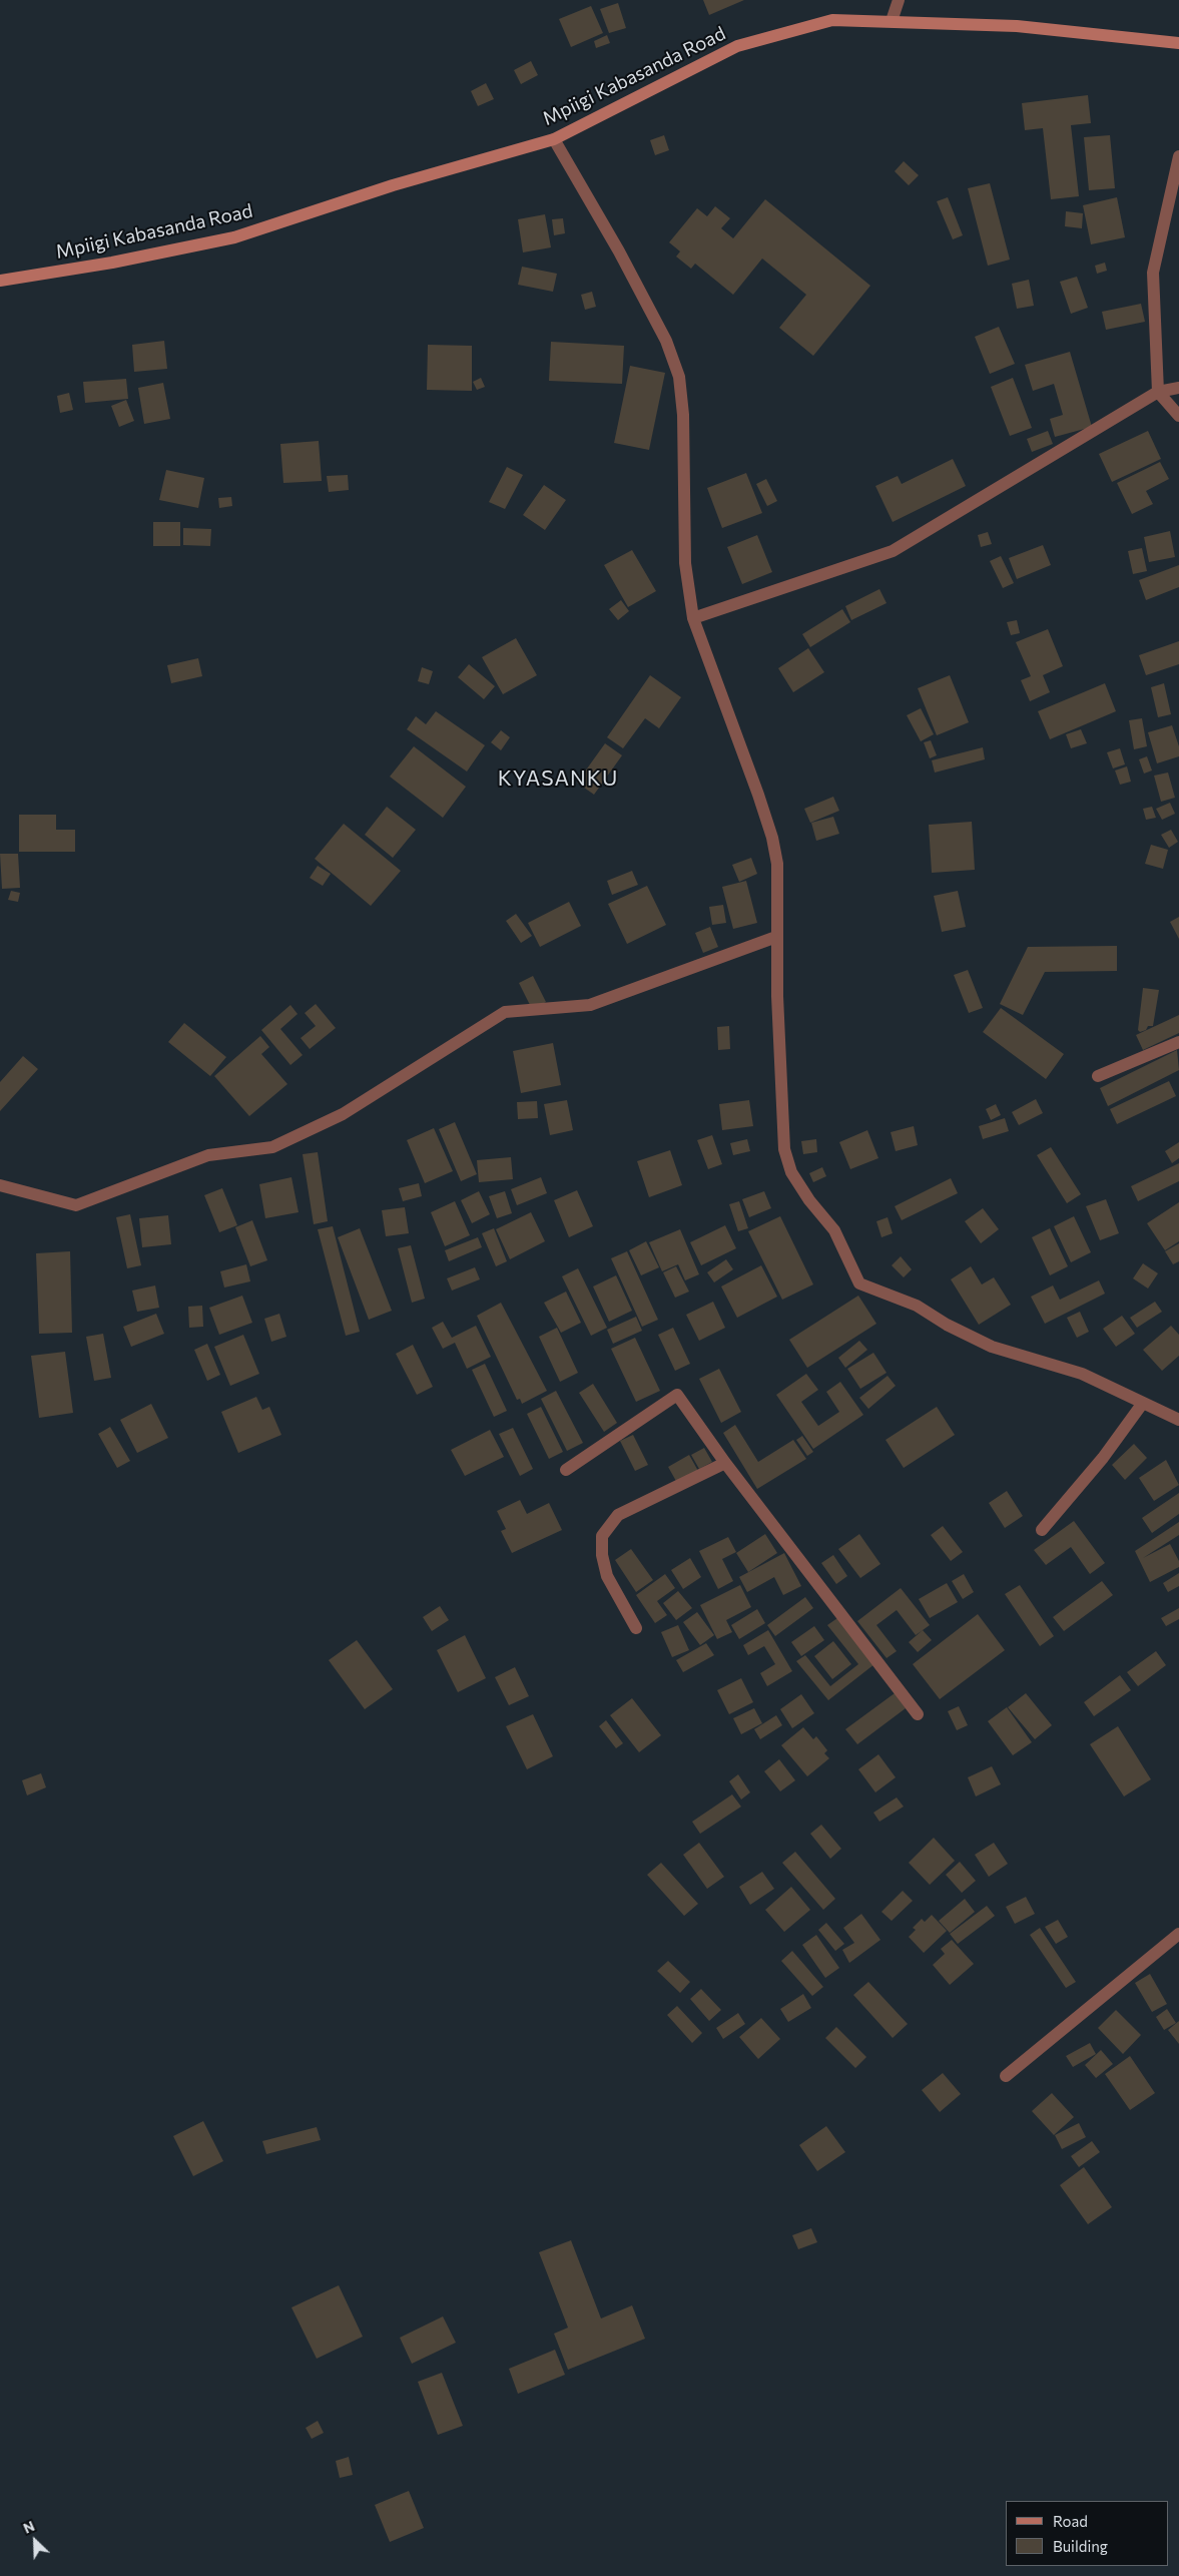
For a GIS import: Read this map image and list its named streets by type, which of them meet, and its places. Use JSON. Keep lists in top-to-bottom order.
{
  "streets": {
    "main road": ["Mpiigi Kabasanda Road"]
  },
  "districts": ["KYASANKU"],
  "legend": ["Road", "Building"],
  "north": "top left"
}
